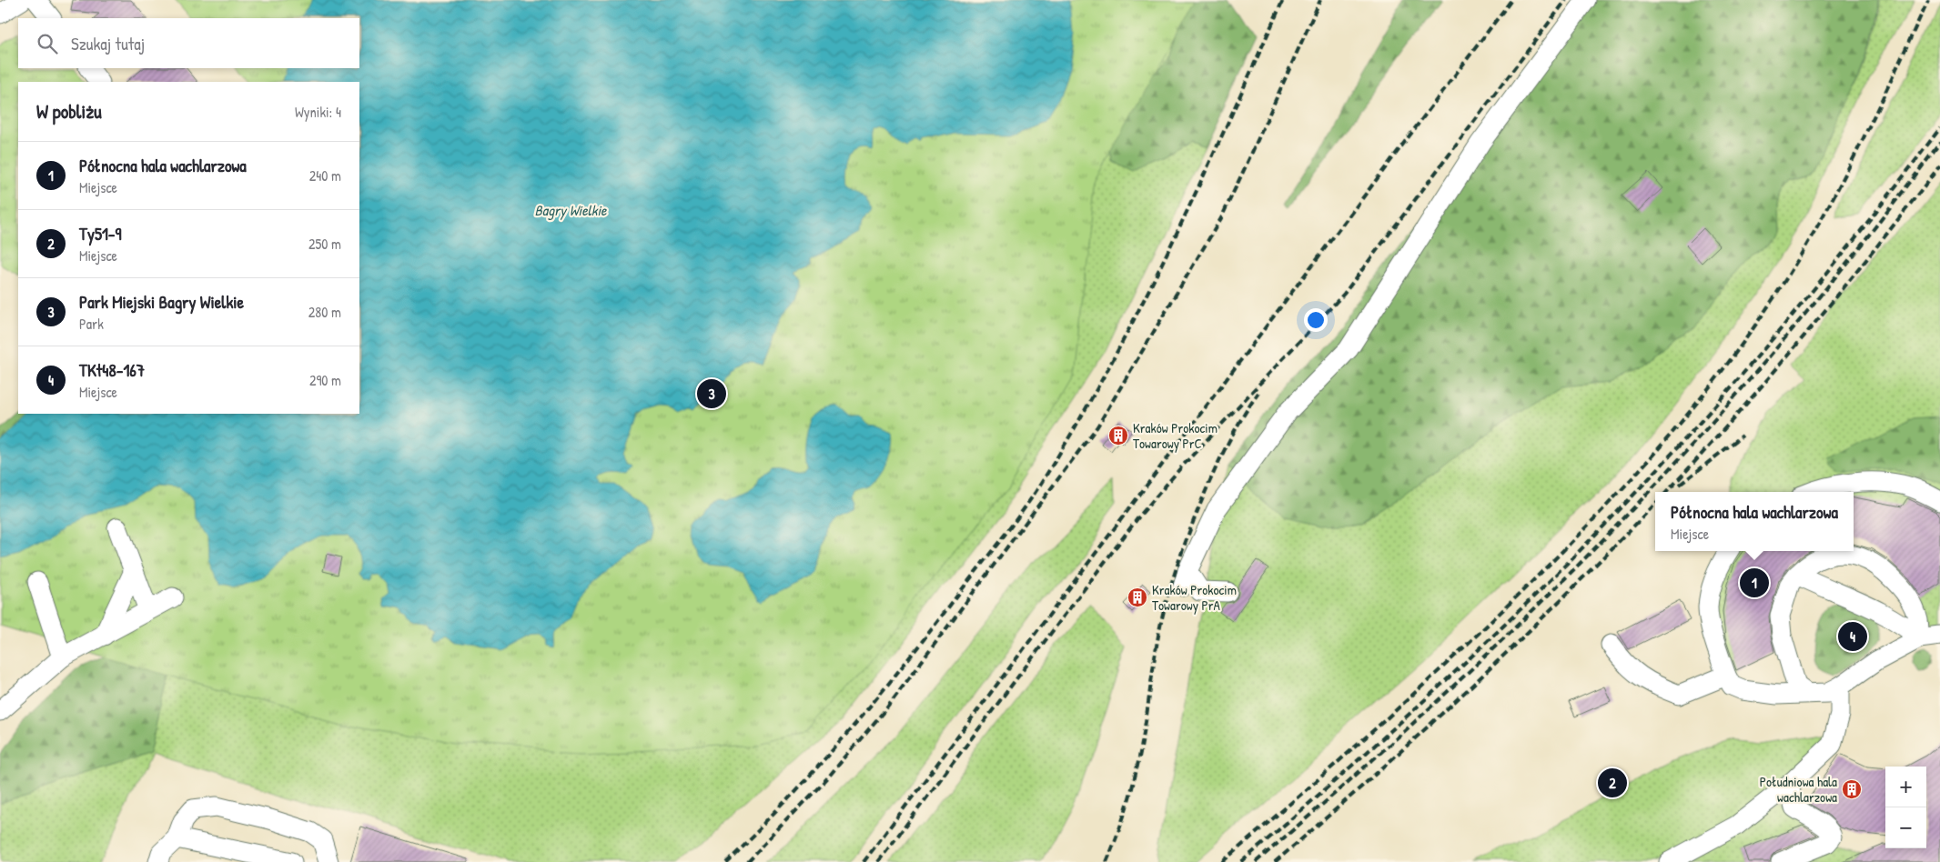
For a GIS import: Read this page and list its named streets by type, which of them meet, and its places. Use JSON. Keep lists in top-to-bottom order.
{
  "water": ["Bagry Wielkie"],
  "places": {
    "building": ["Kraków Prokocim Towarowy PrC", "Kraków Prokocim Towarowy PrA", "Południowa hala wachlarzowa"]
  },
  "page": {
    "search": "Szukaj tutaj",
    "heading": ["W pobliżu", "Wyniki: 4"],
    "list": [
      {
        "mark": "1",
        "name": "Północna hala wachlarzowa",
        "note": "Miejsce",
        "value": "240 m"
      },
      {
        "mark": "2",
        "name": "Ty51-9",
        "note": "Miejsce",
        "value": "250 m"
      },
      {
        "mark": "3",
        "name": "Park Miejski Bagry Wielkie",
        "note": "Park",
        "value": "280 m"
      },
      {
        "mark": "4",
        "name": "TKt48-167",
        "note": "Miejsce",
        "value": "290 m"
      }
    ],
    "pins": [
      "3",
      "1",
      "4",
      "2"
    ],
    "popup": ["Północna hala wachlarzowa", "Miejsce"],
    "map_buttons": ["+", "−"]
  }
}
